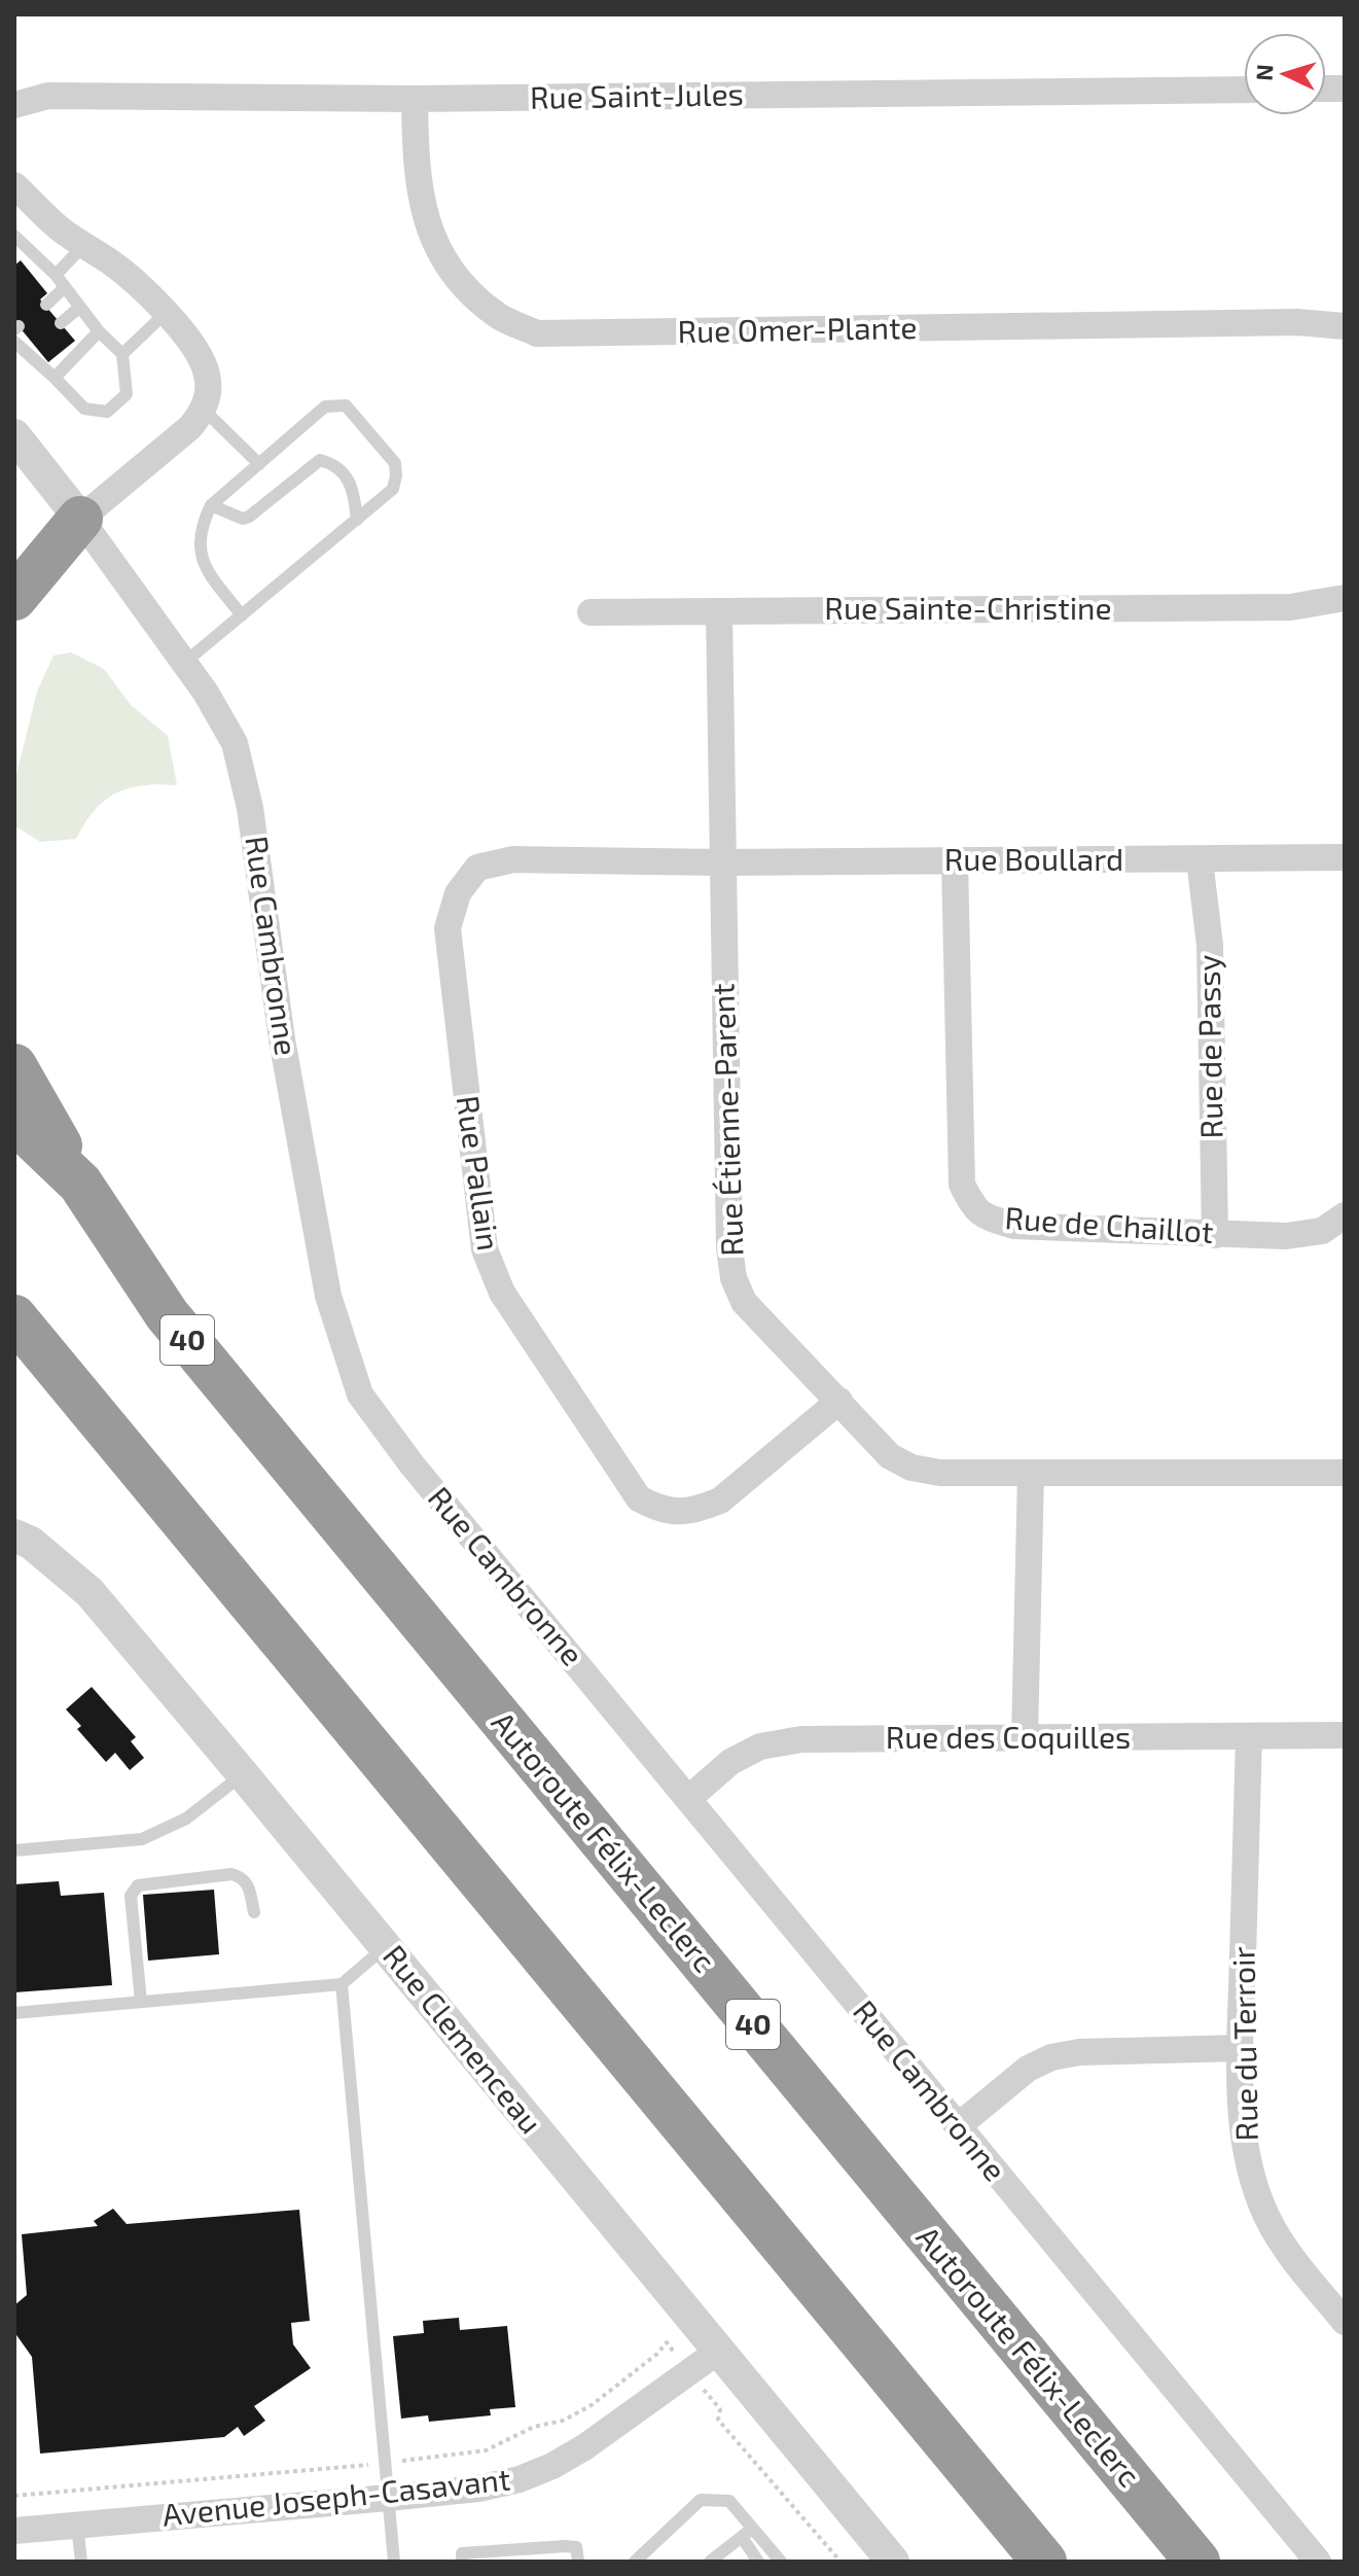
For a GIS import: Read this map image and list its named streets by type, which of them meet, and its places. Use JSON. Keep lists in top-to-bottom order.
{
  "streets": {
    "highway": ["40", "Autoroute Félix-Leclerc"],
    "street": [
      "Rue Saint-Jules",
      "Rue Omer-Plante",
      "Rue Sainte-Christine",
      "Rue Boullard",
      "Rue Cambronne",
      "Rue de Passy",
      "Rue Étienne-Parent",
      "Rue Pallain",
      "Rue de Chaillot",
      "Rue des Coquilles",
      "Rue Clemenceau",
      "Rue du Terroir",
      "Avenue Joseph-Casavant"
    ]
  },
  "crossings": [
    ["Rue Saint-Jules", "Rue Omer-Plante"],
    ["Rue Sainte-Christine", "Rue Étienne-Parent"],
    ["Rue Boullard", "Rue de Passy"],
    ["Rue Boullard", "Rue Étienne-Parent"],
    ["Rue Boullard", "Rue Pallain"],
    ["Rue Boullard", "Rue de Chaillot"],
    ["Rue Cambronne", "Rue des Coquilles"],
    ["Rue de Passy", "Rue de Chaillot"],
    ["Rue Étienne-Parent", "Rue Pallain"],
    ["Rue des Coquilles", "Rue du Terroir"],
    ["Rue Clemenceau", "Avenue Joseph-Casavant"]
  ],
  "north": "left"
}
